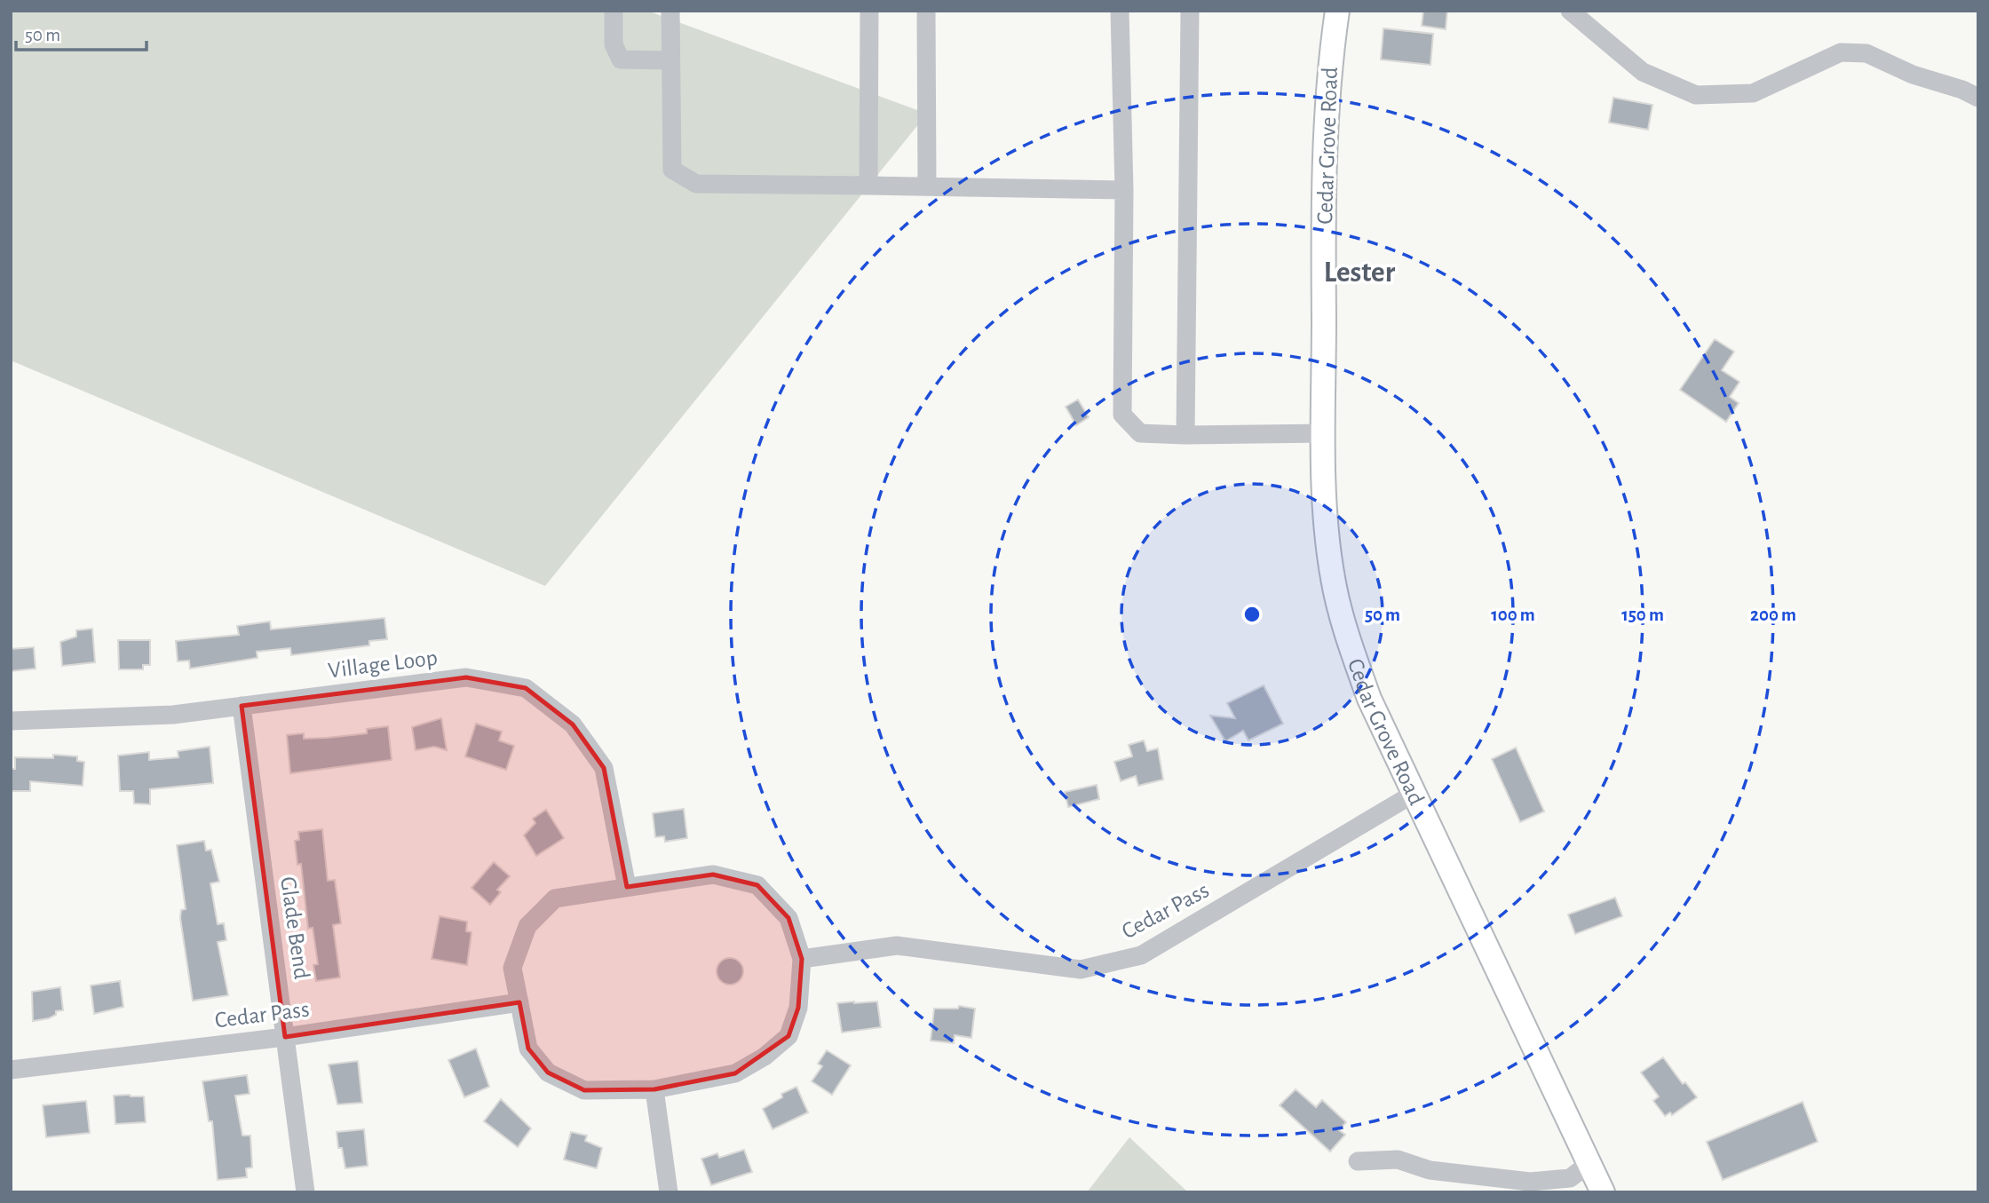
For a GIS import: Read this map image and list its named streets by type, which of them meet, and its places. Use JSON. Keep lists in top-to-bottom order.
{
  "streets": {
    "main road": ["Cedar Grove Road"],
    "street": ["Village Loop", "Cedar Pass", "Glade Bend"]
  },
  "crossings": [
    ["Cedar Grove Road", "Cedar Pass"],
    ["Village Loop", "Glade Bend"],
    ["Cedar Pass", "Glade Bend"]
  ],
  "districts": ["Lester"],
  "scale_bar": "50 m",
  "rings": [
    "50 m",
    "100 m",
    "150 m",
    "200 m"
  ]
}
